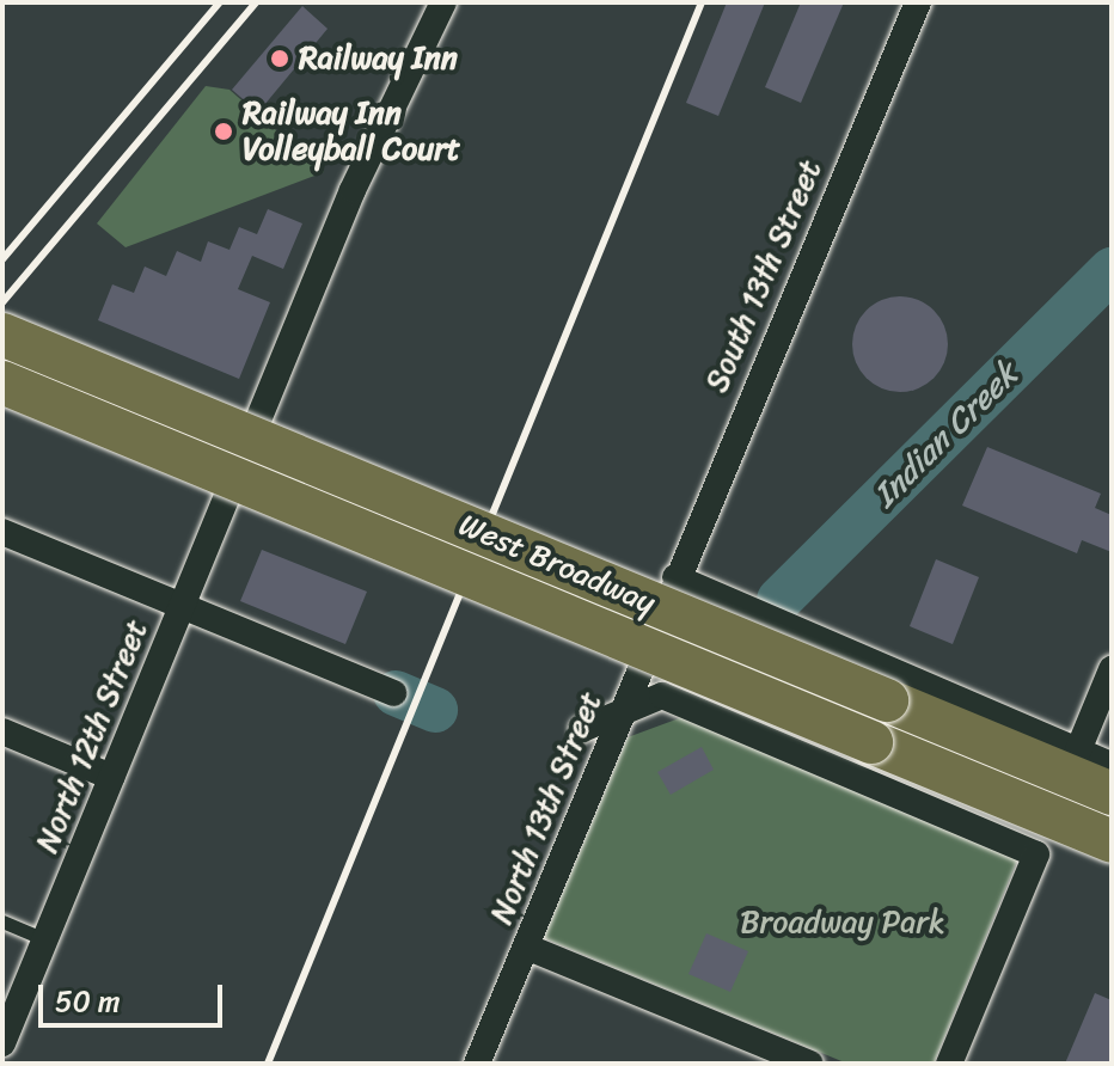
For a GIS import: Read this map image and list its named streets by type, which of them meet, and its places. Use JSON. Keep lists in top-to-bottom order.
{
  "streets": {
    "main road": ["West Broadway"],
    "street": ["South 13th Street", "North 12th Street", "North 13th Street"]
  },
  "crossings": [
    ["South 13th Street", "North 13th Street"]
  ],
  "water": ["Indian Creek"],
  "parks": ["Broadway Park"],
  "places": ["Railway Inn", "Railway Inn Volleyball Court"],
  "scale_bar": "50 m"
}
